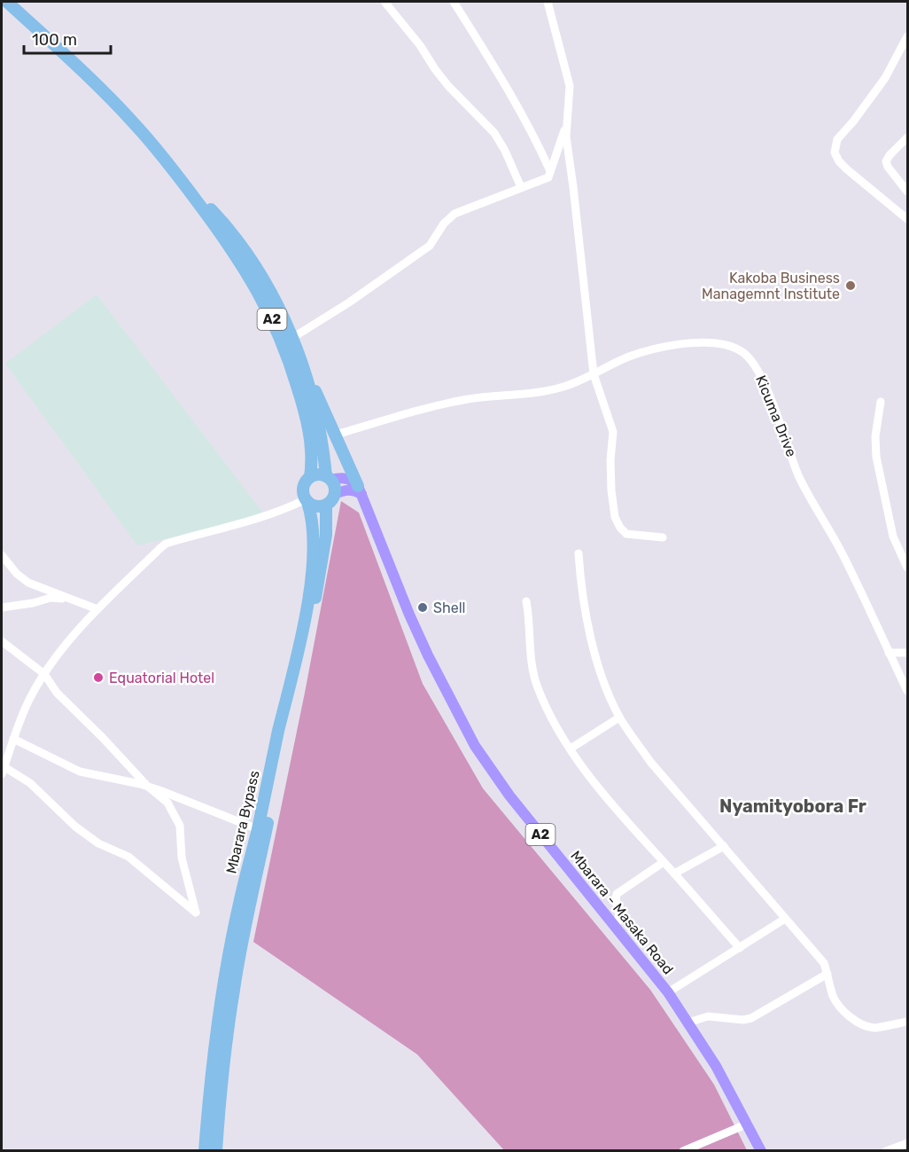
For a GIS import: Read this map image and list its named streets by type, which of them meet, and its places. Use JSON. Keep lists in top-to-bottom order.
{
  "streets": {
    "highway": ["A2", "Mbarara Bypass"],
    "main road": ["Mbarara - Masaka Road"],
    "street": ["Kicuma Drive"]
  },
  "crossings": [
    ["A2", "Kicuma Drive"],
    ["A2", "Mbarara Bypass"],
    ["A2", "Mbarara - Masaka Road"]
  ],
  "districts": ["Nyamityobora Fr"],
  "places": ["Kakoba Business Managemnt Institute", "Shell", "Equatorial Hotel"],
  "scale_bar": "100 m"
}
